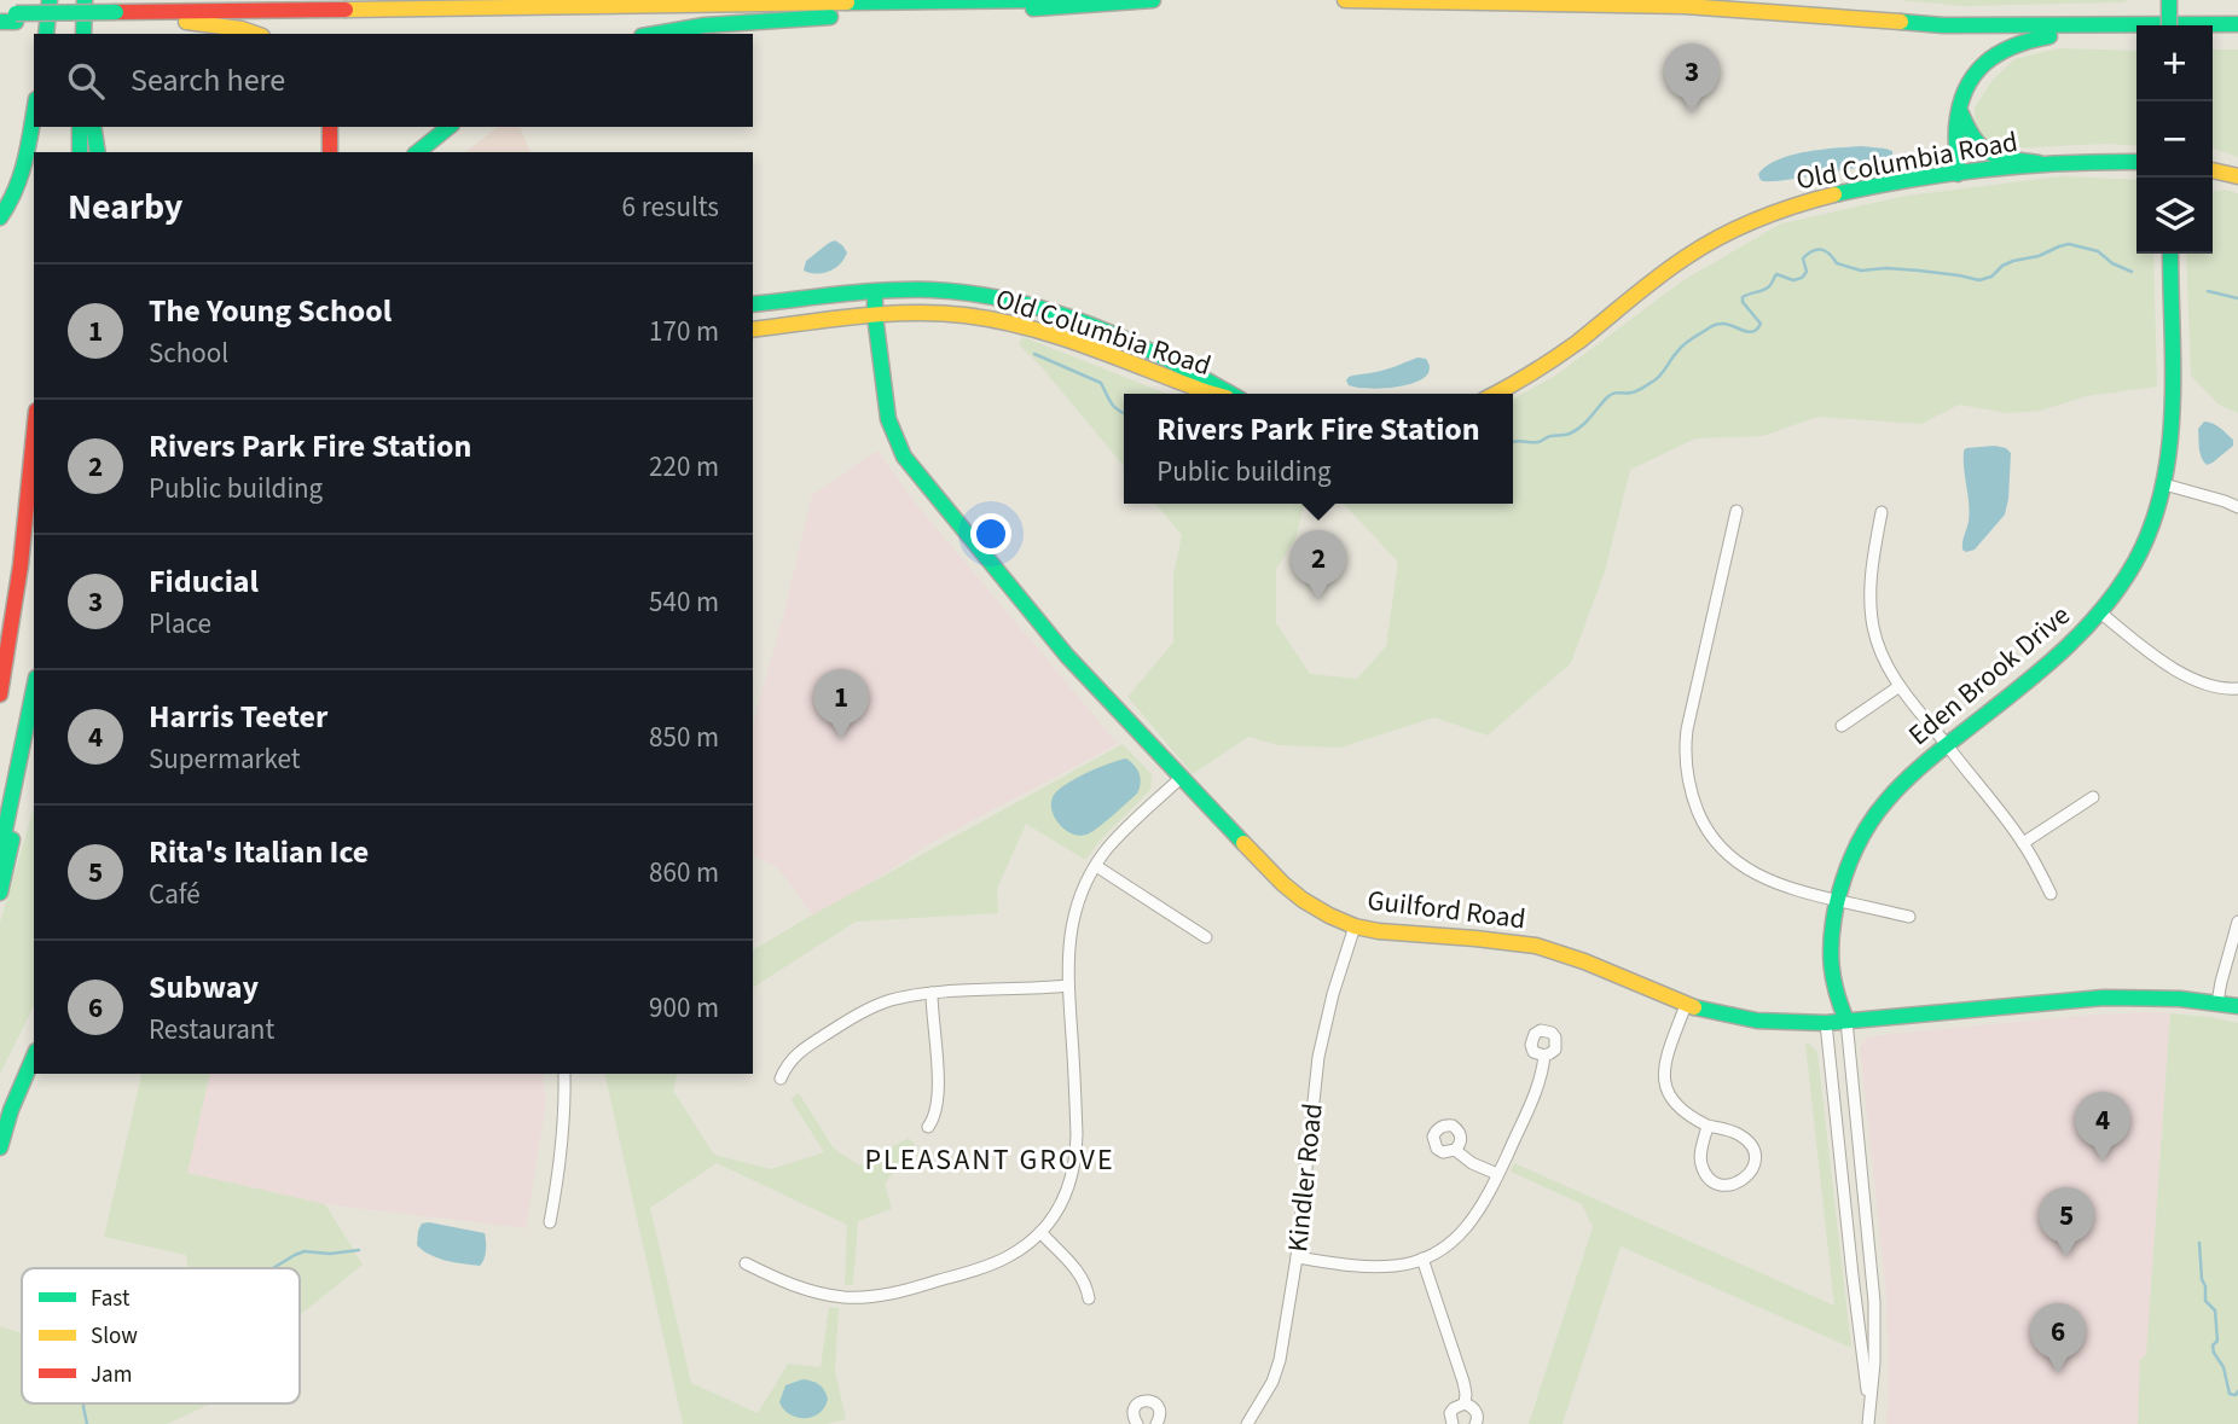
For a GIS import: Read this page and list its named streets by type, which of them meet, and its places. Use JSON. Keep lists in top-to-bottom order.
{
  "streets": {
    "main road": ["Old Columbia Road", "Eden Brook Drive", "Guilford Road"],
    "street": ["Kindler Road"]
  },
  "crossings": [
    ["Old Columbia Road", "Guilford Road"],
    ["Eden Brook Drive", "Guilford Road"],
    ["Guilford Road", "Kindler Road"]
  ],
  "districts": ["PLEASANT GROVE"],
  "legend": ["Fast", "Slow", "Jam"],
  "page": {
    "map_buttons": ["+", "−"],
    "search": "Search here",
    "pins": [
      "3",
      "2",
      "1",
      "4",
      "5",
      "6"
    ],
    "heading": ["Nearby", "6 results"],
    "list": [
      {
        "mark": "1",
        "name": "The Young School",
        "note": "School",
        "value": "170 m"
      },
      {
        "mark": "2",
        "name": "Rivers Park Fire Station",
        "note": "Public building",
        "value": "220 m"
      },
      {
        "mark": "3",
        "name": "Fiducial",
        "note": "Place",
        "value": "540 m"
      },
      {
        "mark": "4",
        "name": "Harris Teeter",
        "note": "Supermarket",
        "value": "850 m"
      },
      {
        "mark": "5",
        "name": "Rita's Italian Ice",
        "note": "Café",
        "value": "860 m"
      },
      {
        "mark": "6",
        "name": "Subway",
        "note": "Restaurant",
        "value": "900 m"
      }
    ],
    "popup": ["Rivers Park Fire Station", "Public building"]
  }
}
